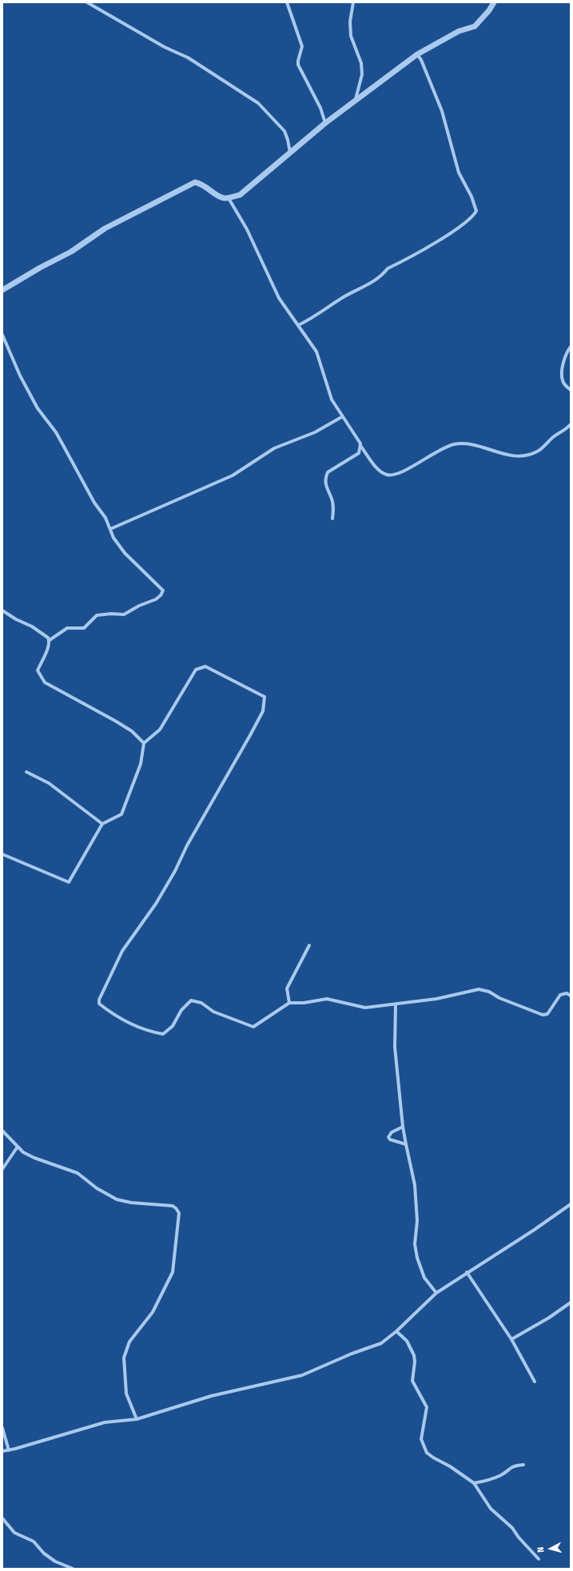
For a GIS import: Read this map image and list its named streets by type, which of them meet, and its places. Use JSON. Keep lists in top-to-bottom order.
{
  "north": "left"
}
